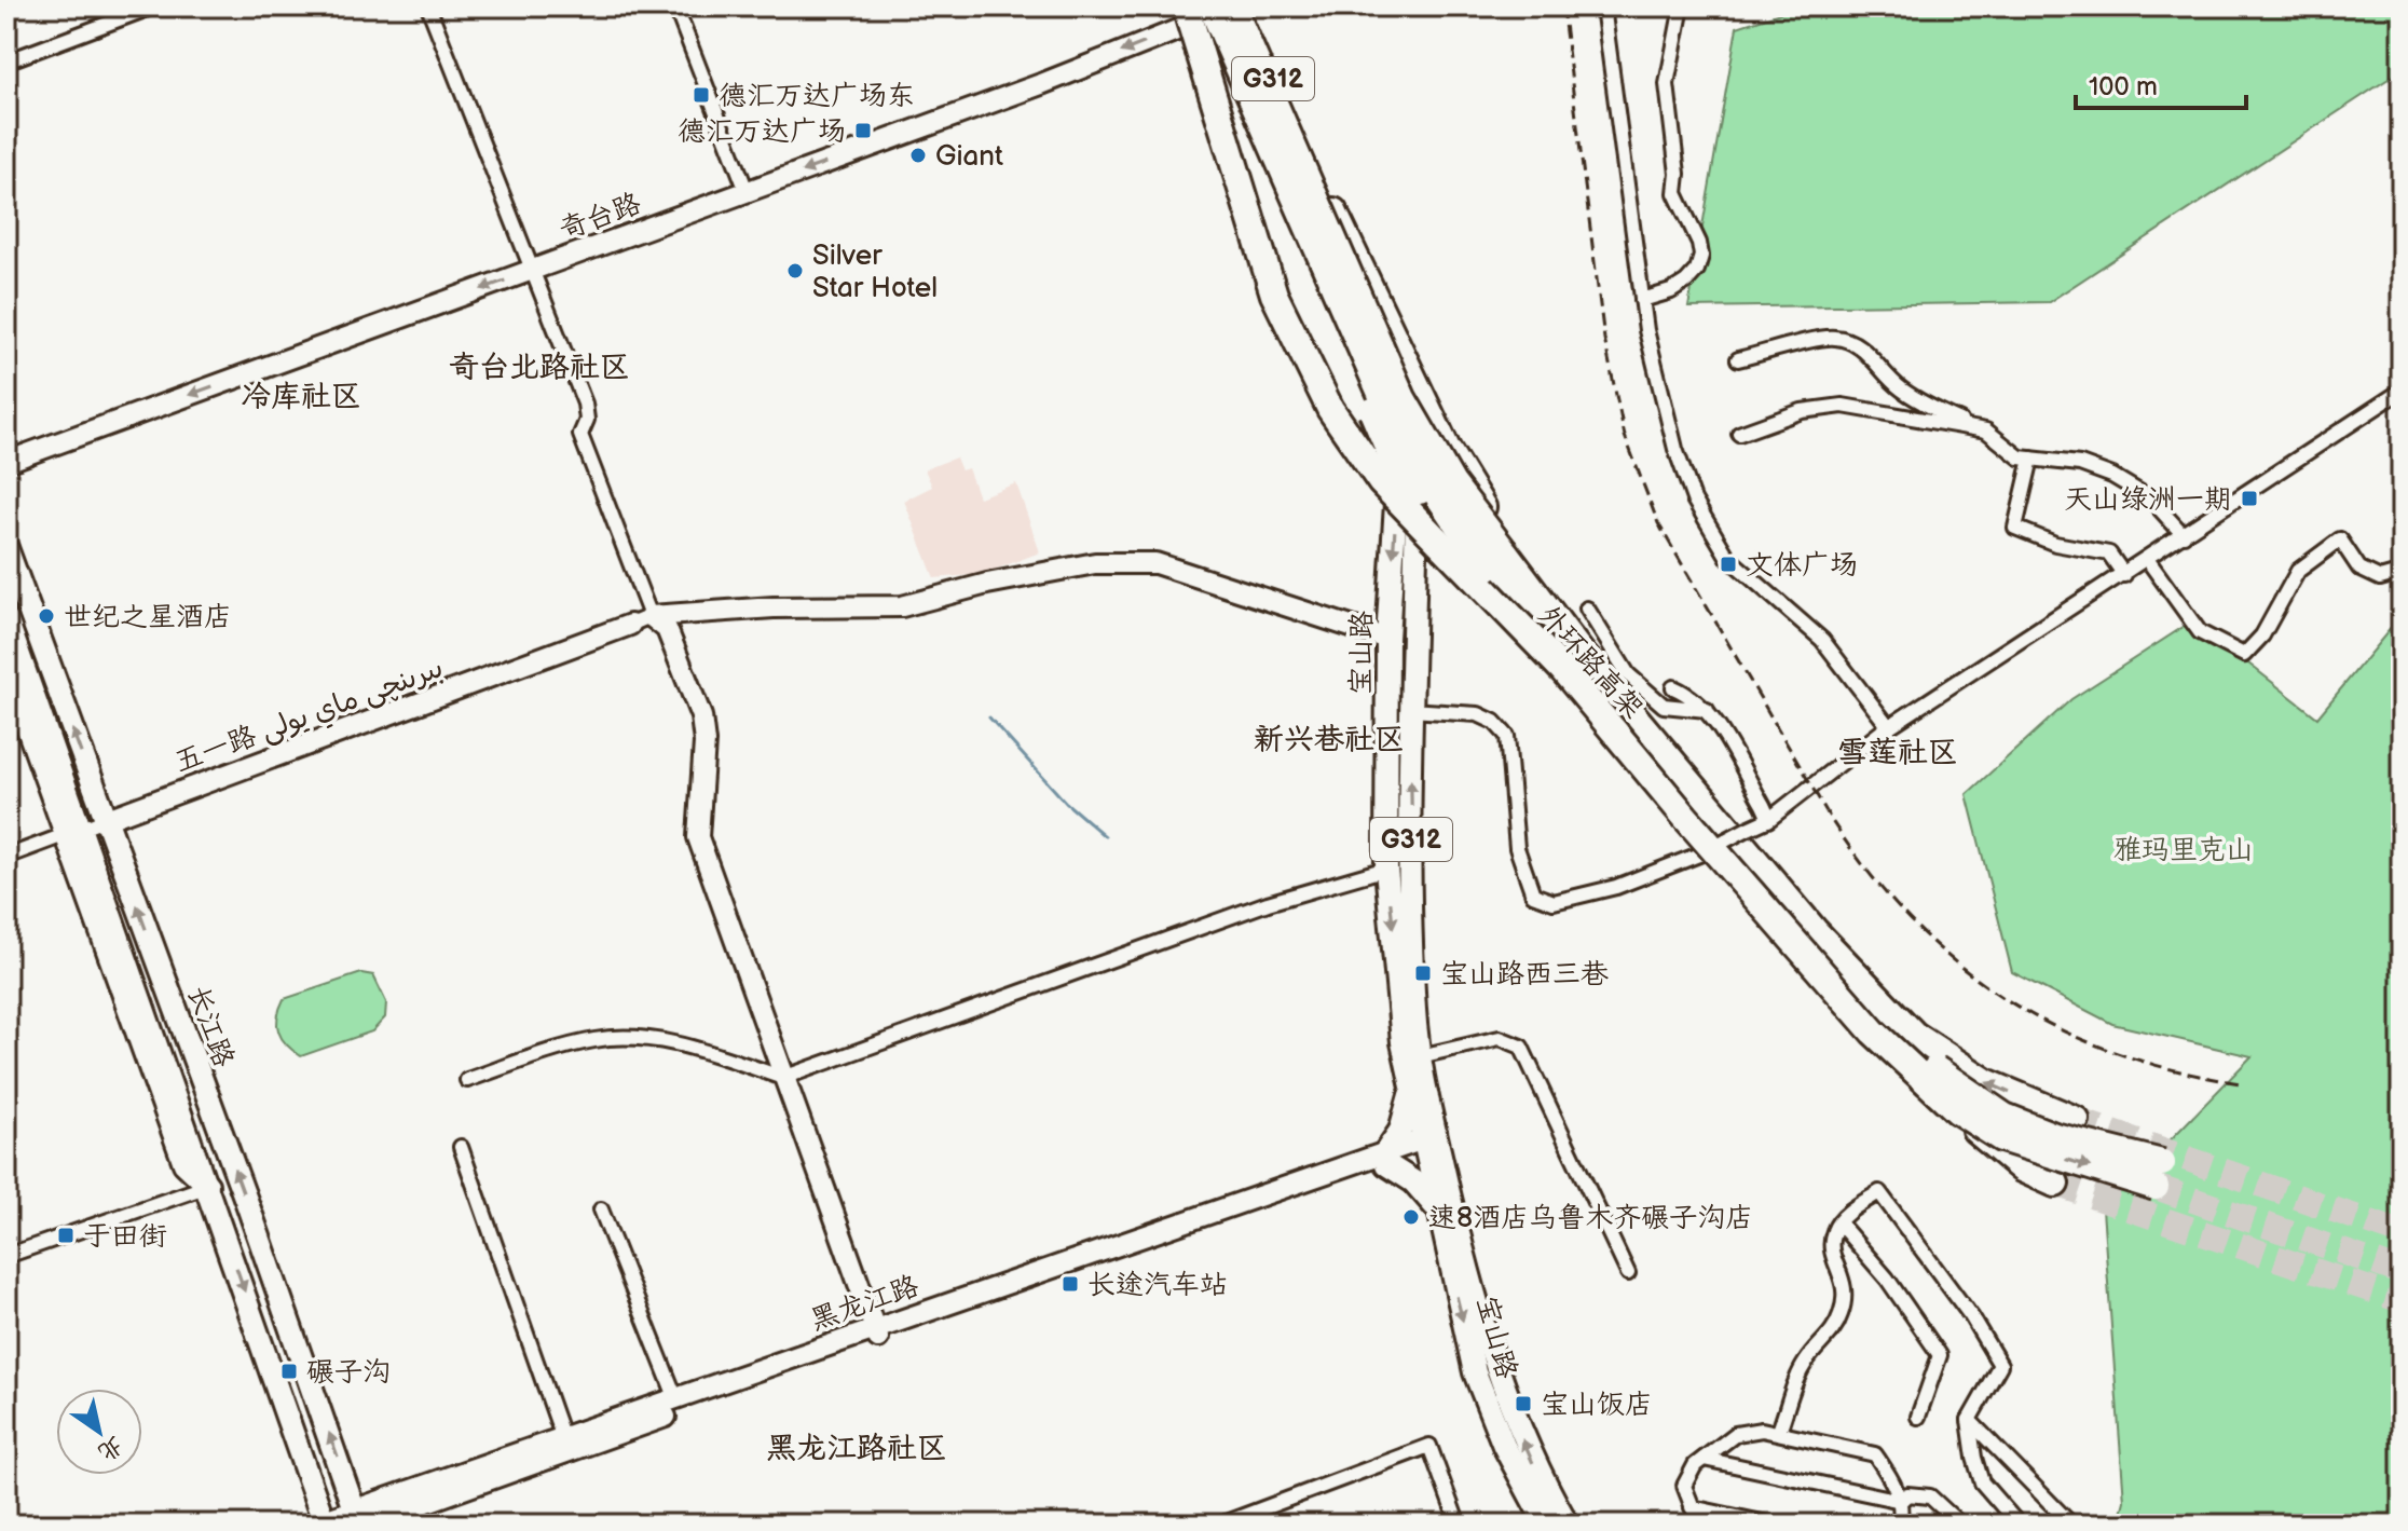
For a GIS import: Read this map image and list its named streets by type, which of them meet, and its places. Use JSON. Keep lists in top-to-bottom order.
{
  "streets": {
    "highway": ["外环路高架"],
    "main road": ["G312", "宝山路", "长江路"],
    "street": ["奇台路", "五一路 بىرىنچى ماي يولى", "黑龙江路"]
  },
  "crossings": [
    ["奇台路", "宝山路"],
    ["奇台路", "外环路高架"],
    ["宝山路", "外环路高架"],
    ["宝山路", "黑龙江路"],
    ["五一路 بىرىنچى ماي يولى", "长江路"],
    ["长江路", "黑龙江路"]
  ],
  "one_way": ["奇台路"],
  "districts": [
    "奇台北路社区",
    "冷库社区",
    "新兴巷社区",
    "雪莲社区",
    "黑龙江路社区"
  ],
  "parks": ["雅玛里克山"],
  "places": {
    "transit": [
      "德汇万达广场东",
      "德汇万达广场",
      "天山绿洲一期",
      "文体广场",
      "宝山路西三巷",
      "于田街",
      "长途汽车站",
      "碾子沟",
      "宝山饭店"
    ],
    "other": [
      "Giant",
      "Silver Star Hotel",
      "世纪之星酒店",
      "速8酒店乌鲁木齐碾子沟店"
    ]
  },
  "scale_bar": "100 m",
  "north": "bottom right"
}
